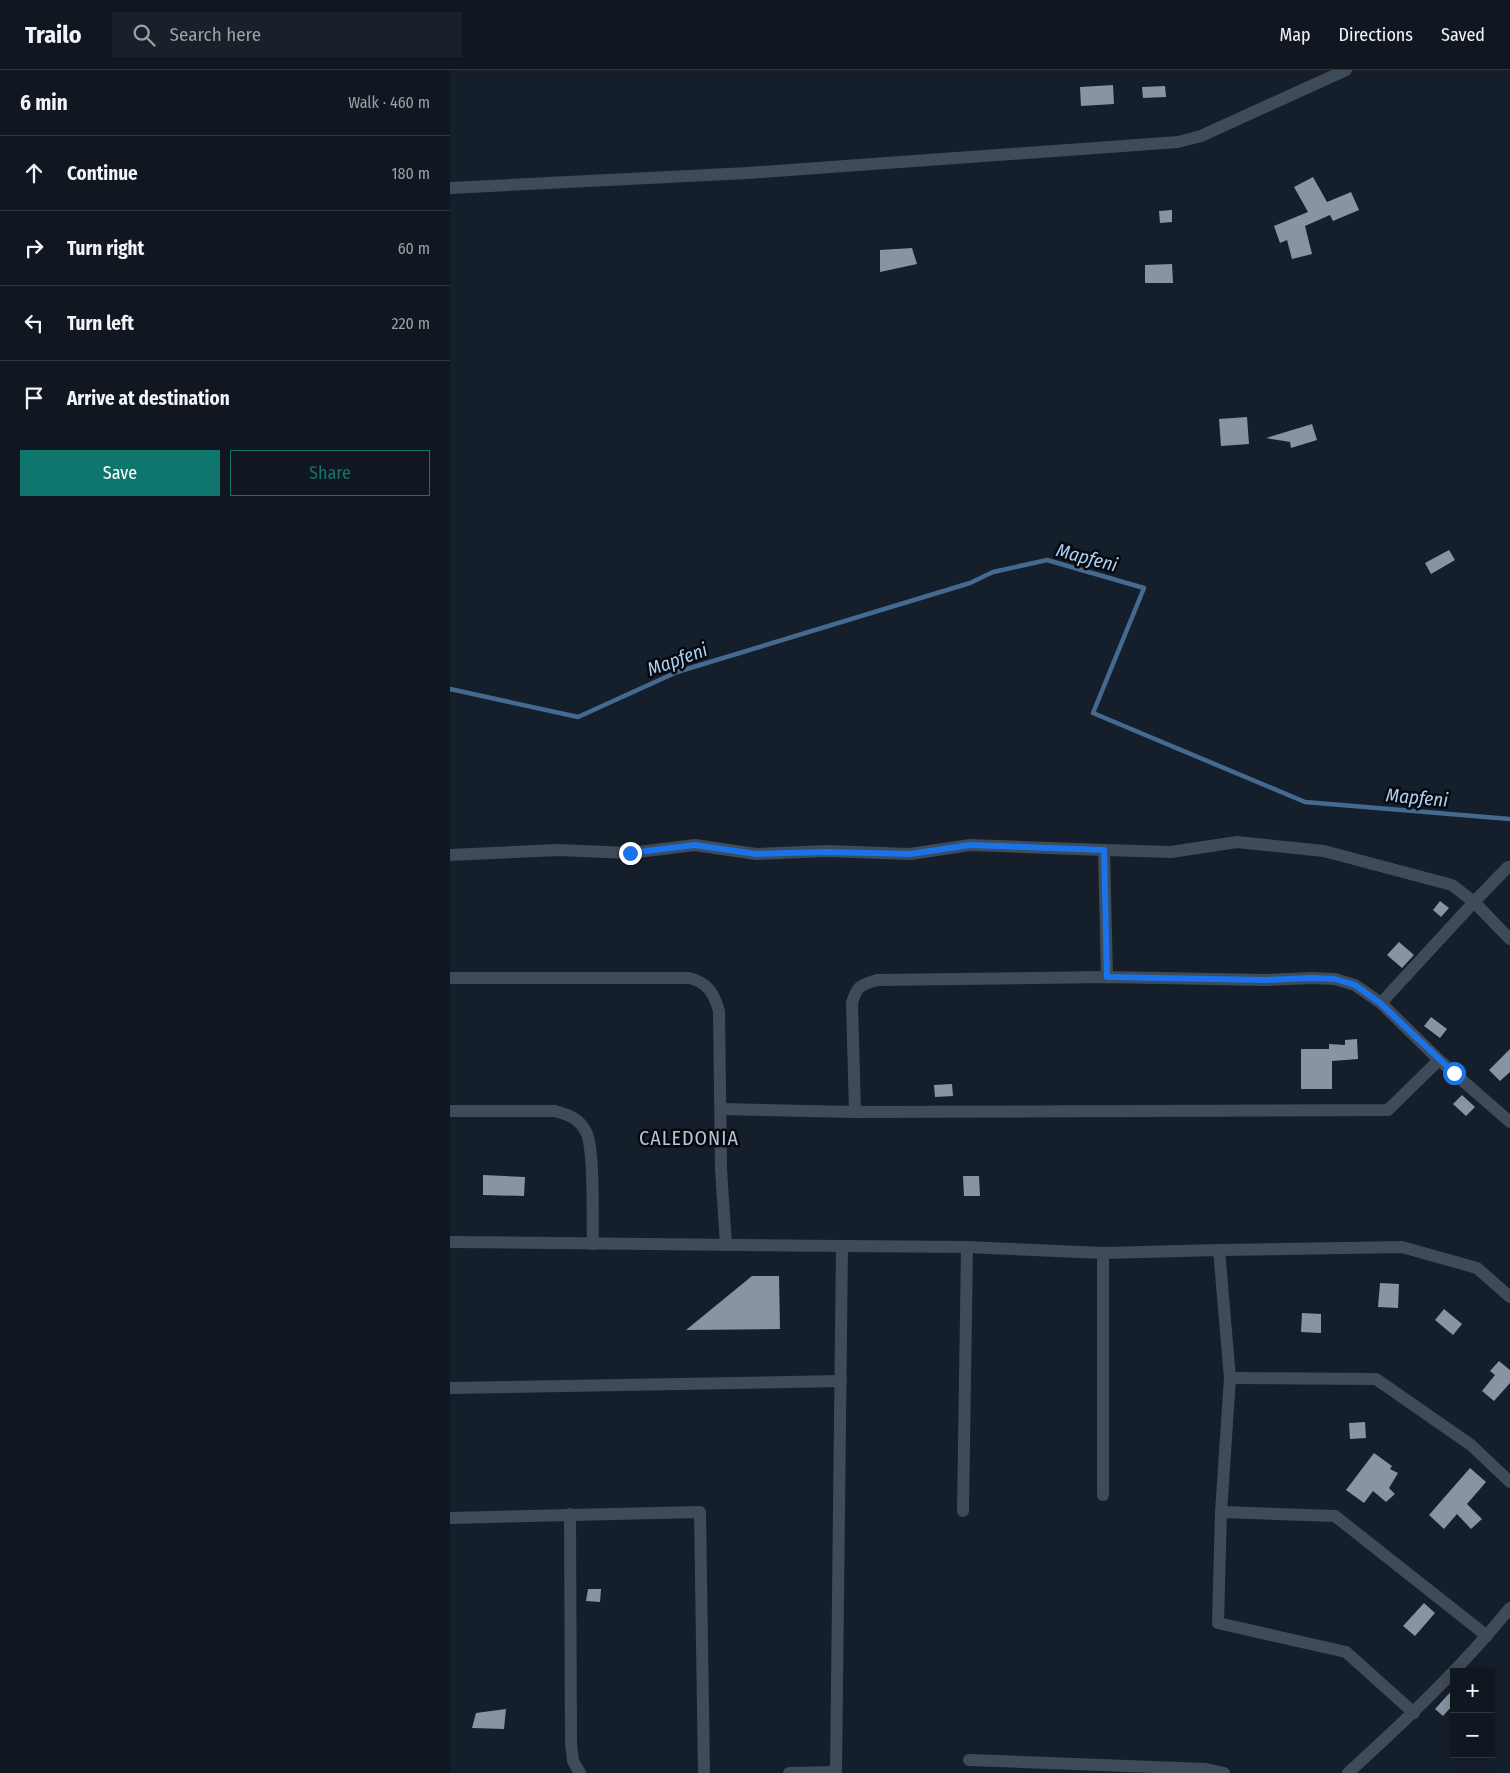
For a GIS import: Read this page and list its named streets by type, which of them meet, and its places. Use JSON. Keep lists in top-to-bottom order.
{
  "districts": ["CALEDONIA"],
  "water": ["Mapfeni"],
  "page": {
    "header": "Trailo",
    "search": "Search here",
    "nav": ["Map", "Directions", "Saved"],
    "heading": ["6 min", "Walk · 460 m"],
    "list": [
      ["Continue", "180 m"],
      ["Turn right", "60 m"],
      ["Turn left", "220 m"],
      "Arrive at destination"
    ],
    "buttons": ["Save", "Share"],
    "map_buttons": ["+", "−"]
  }
}
